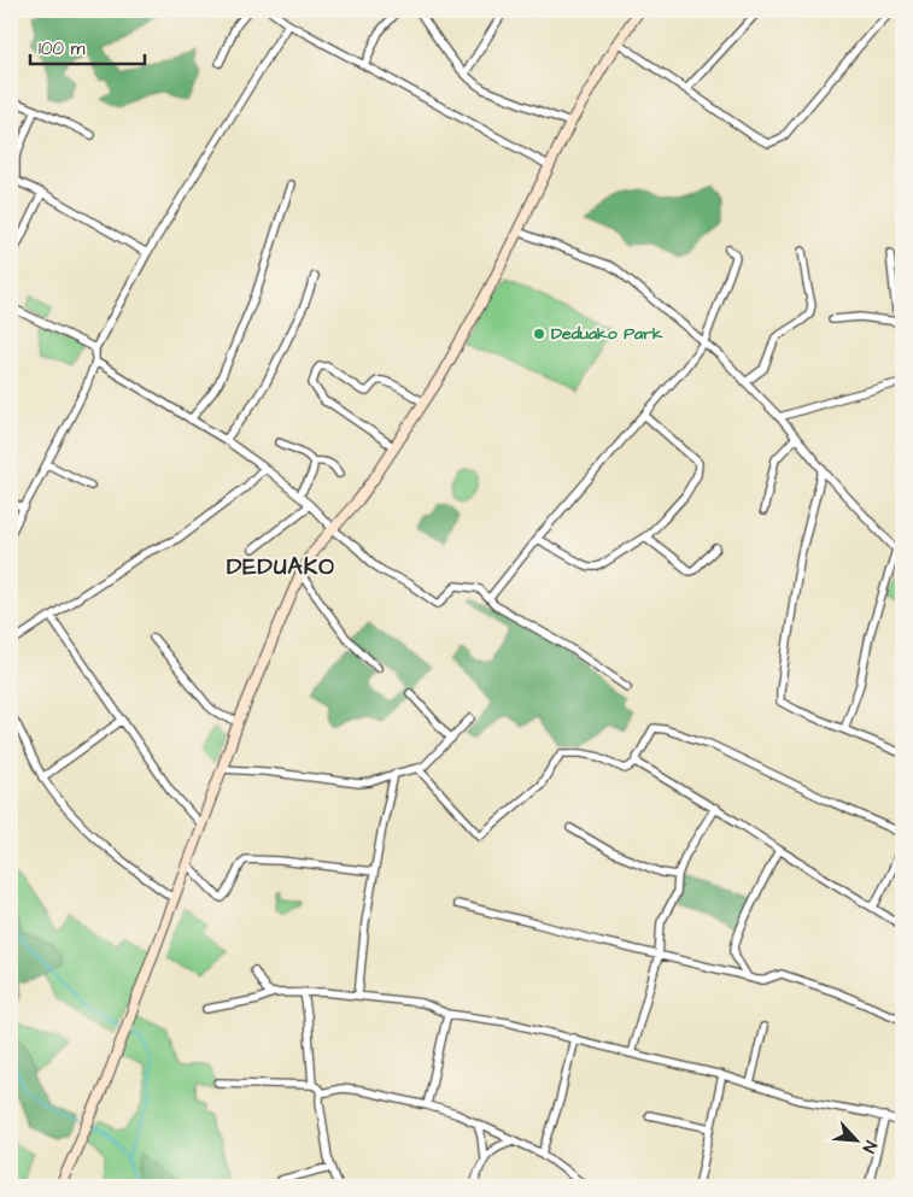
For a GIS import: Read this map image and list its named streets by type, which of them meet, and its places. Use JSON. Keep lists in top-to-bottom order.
{
  "districts": ["DEDUAKO"],
  "places": ["Deduako Park"],
  "scale_bar": "100 m",
  "north": "bottom right"
}
